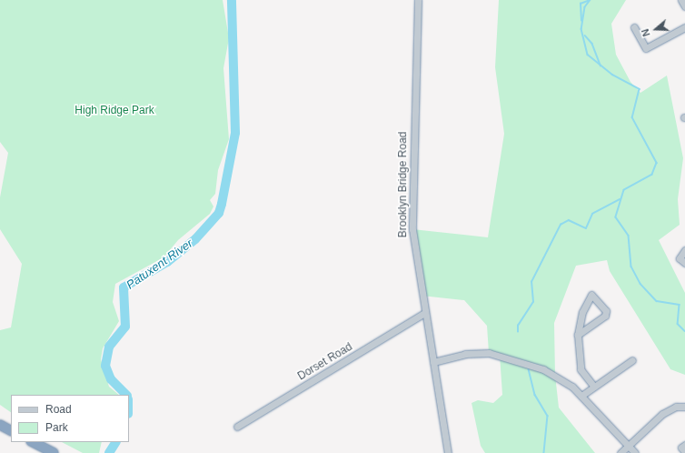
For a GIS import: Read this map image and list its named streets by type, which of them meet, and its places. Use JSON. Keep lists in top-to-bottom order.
{
  "streets": {
    "street": ["Brooklyn Bridge Road", "Dorset Road"]
  },
  "crossings": [
    ["Brooklyn Bridge Road", "Dorset Road"]
  ],
  "water": ["Patuxent River"],
  "parks": ["High Ridge Park"],
  "legend": ["Road", "Park"],
  "north": "left"
}
